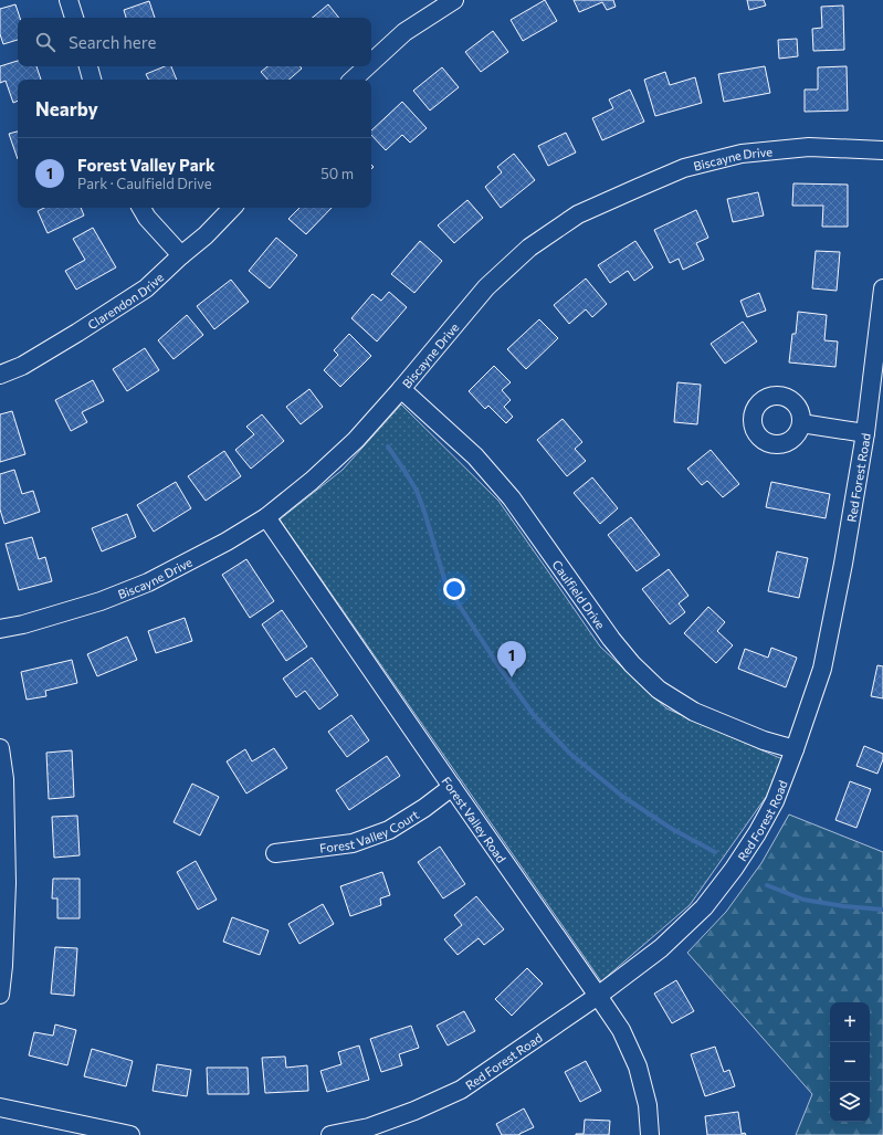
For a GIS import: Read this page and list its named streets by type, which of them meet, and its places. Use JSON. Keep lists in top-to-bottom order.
{
  "streets": {
    "street": [
      "Biscayne Drive",
      "Clarendon Drive",
      "Red Forest Road",
      "Caulfield Drive",
      "Forest Valley Road",
      "Forest Valley Court"
    ]
  },
  "crossings": [
    ["Biscayne Drive", "Caulfield Drive"],
    ["Biscayne Drive", "Forest Valley Road"],
    ["Red Forest Road", "Caulfield Drive"],
    ["Red Forest Road", "Forest Valley Road"],
    ["Forest Valley Road", "Forest Valley Court"]
  ],
  "page": {
    "search": "Search here",
    "heading": "Nearby",
    "list": [
      {
        "mark": "1",
        "name": "Forest Valley Park",
        "note": "Park · Caulfield Drive",
        "value": "50 m"
      }
    ],
    "pins": "1",
    "map_buttons": ["+", "−"]
  }
}
